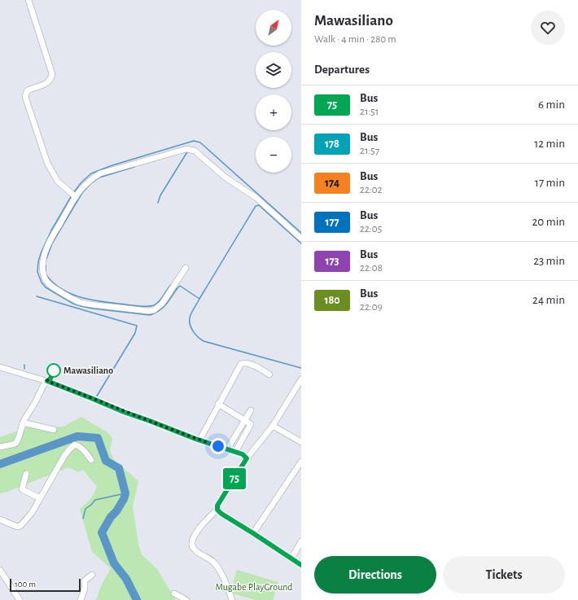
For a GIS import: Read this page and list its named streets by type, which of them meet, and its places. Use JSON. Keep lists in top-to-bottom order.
{
  "parks": ["Mugabe PlayGround"],
  "places": ["Mawasiliano"],
  "lines": ["bus line 75"],
  "scale_bar": "100 m",
  "north": "top right",
  "page": {
    "on_map": "75",
    "heading": [
      ["Mawasiliano", "Walk · 4 min · 280 m"],
      "Departures"
    ],
    "map_buttons": ["+", "−"],
    "list": [
      {
        "mark": "75",
        "name": "Bus",
        "note": "21:51",
        "value": "6 min"
      },
      {
        "mark": "178",
        "name": "Bus",
        "note": "21:57",
        "value": "12 min"
      },
      {
        "mark": "174",
        "name": "Bus",
        "note": "22:02",
        "value": "17 min"
      },
      {
        "mark": "177",
        "name": "Bus",
        "note": "22:05",
        "value": "20 min"
      },
      {
        "mark": "173",
        "name": "Bus",
        "note": "22:08",
        "value": "23 min"
      },
      {
        "mark": "180",
        "name": "Bus",
        "note": "22:09",
        "value": "24 min"
      }
    ],
    "buttons": ["Directions", "Tickets"],
    "scale": "100 m"
  }
}
